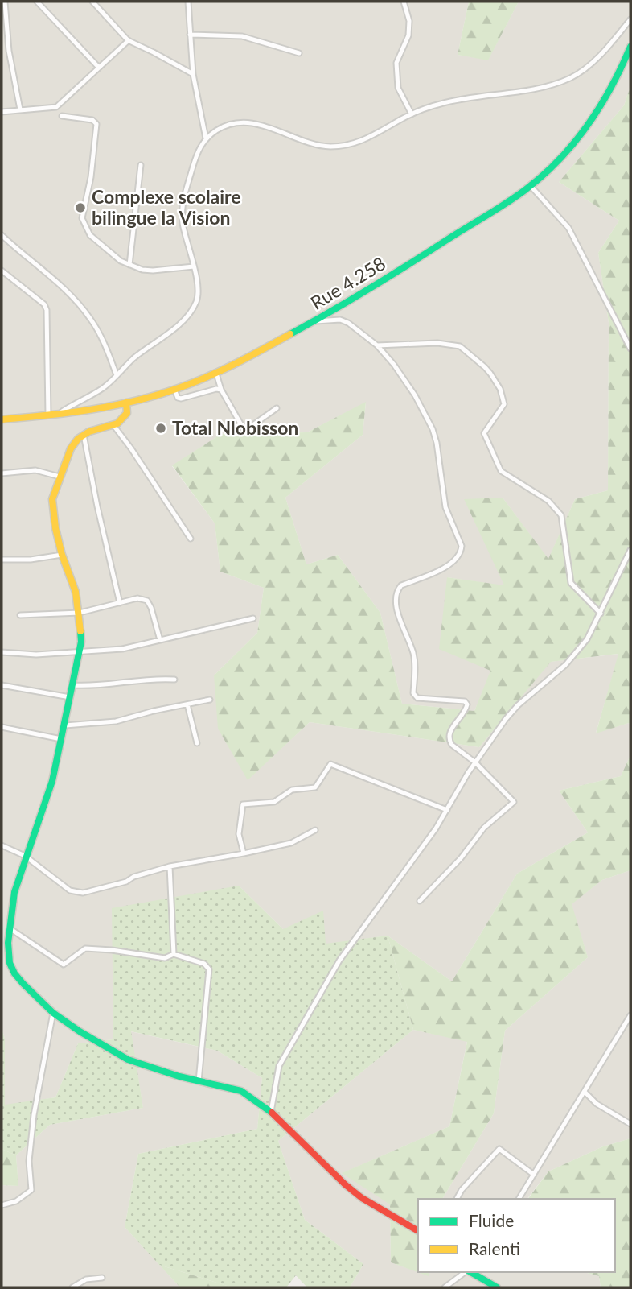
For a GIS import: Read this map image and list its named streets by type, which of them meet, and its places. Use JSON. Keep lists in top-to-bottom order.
{
  "streets": {
    "main road": ["Rue 4.258"]
  },
  "places": ["Complexe scolaire bilingue la Vision", "Total Nlobisson"],
  "legend": ["Fluide", "Ralenti"]
}
